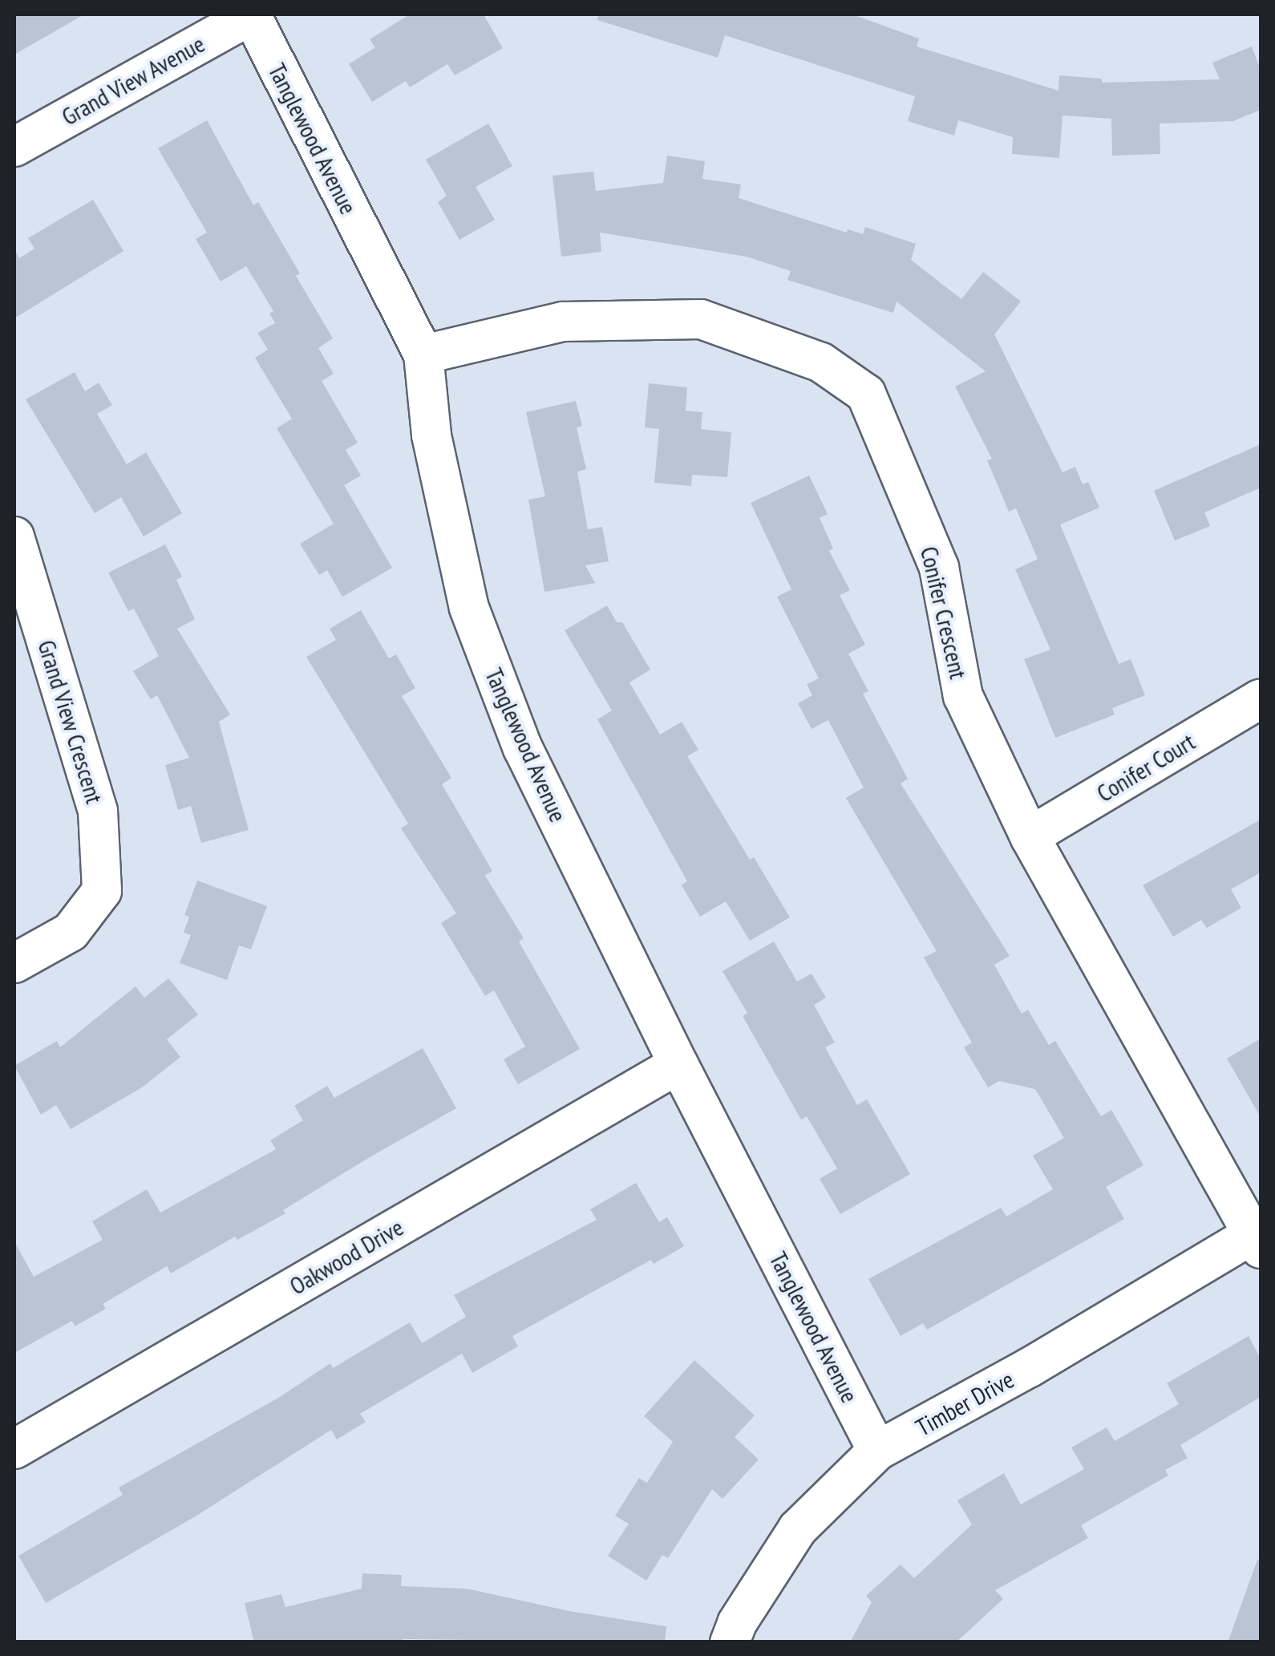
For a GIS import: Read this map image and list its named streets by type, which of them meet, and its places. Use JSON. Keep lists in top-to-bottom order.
{
  "streets": {
    "street": [
      "Grand View Avenue",
      "Tanglewood Avenue",
      "Conifer Crescent",
      "Grand View Crescent",
      "Conifer Court",
      "Oakwood Drive",
      "Timber Drive"
    ]
  },
  "crossings": [
    ["Grand View Avenue", "Tanglewood Avenue"],
    ["Tanglewood Avenue", "Conifer Crescent"],
    ["Tanglewood Avenue", "Oakwood Drive"],
    ["Tanglewood Avenue", "Timber Drive"],
    ["Conifer Crescent", "Conifer Court"],
    ["Conifer Crescent", "Timber Drive"]
  ]
}
